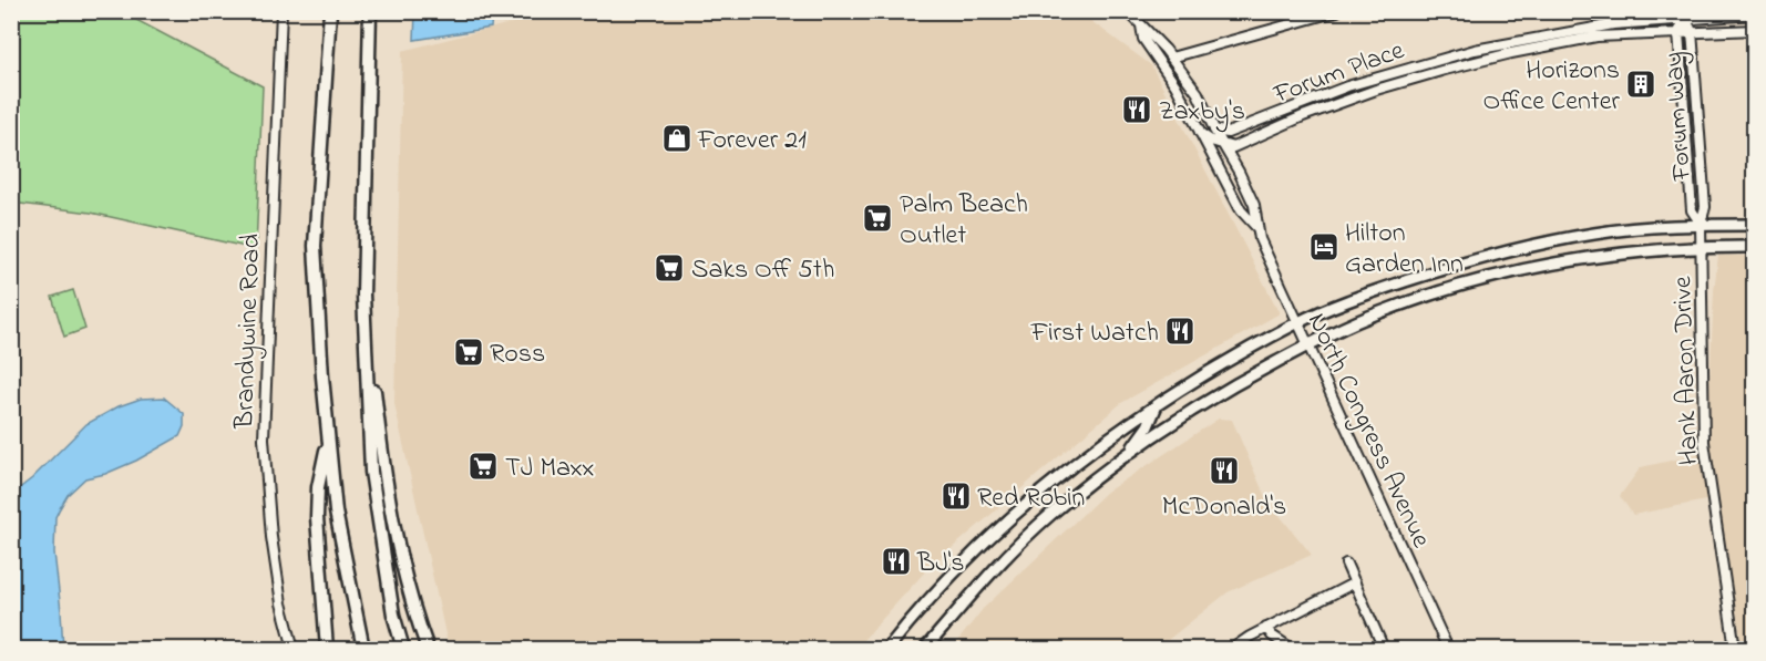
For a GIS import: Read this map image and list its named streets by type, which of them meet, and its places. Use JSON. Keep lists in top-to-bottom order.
{
  "streets": {
    "street": [
      "Forum Place",
      "Forum Way",
      "Brandywine Road",
      "Hank Aaron Drive",
      "North Congress Avenue"
    ]
  },
  "crossings": [
    ["Forum Place", "Forum Way"],
    ["Forum Place", "North Congress Avenue"],
    ["Forum Way", "Hank Aaron Drive"]
  ],
  "places": {
    "building": ["Horizons Office Center"],
    "restaurant": [
      "Zaxby's",
      "First Watch",
      "McDonald's",
      "Red Robin",
      "BJ's"
    ],
    "shop": ["Forever 21"],
    "supermarket": [
      "Palm Beach Outlet",
      "Saks Off 5th",
      "Ross",
      "TJ Maxx"
    ],
    "hotel": ["Hilton Garden Inn"]
  }
}
